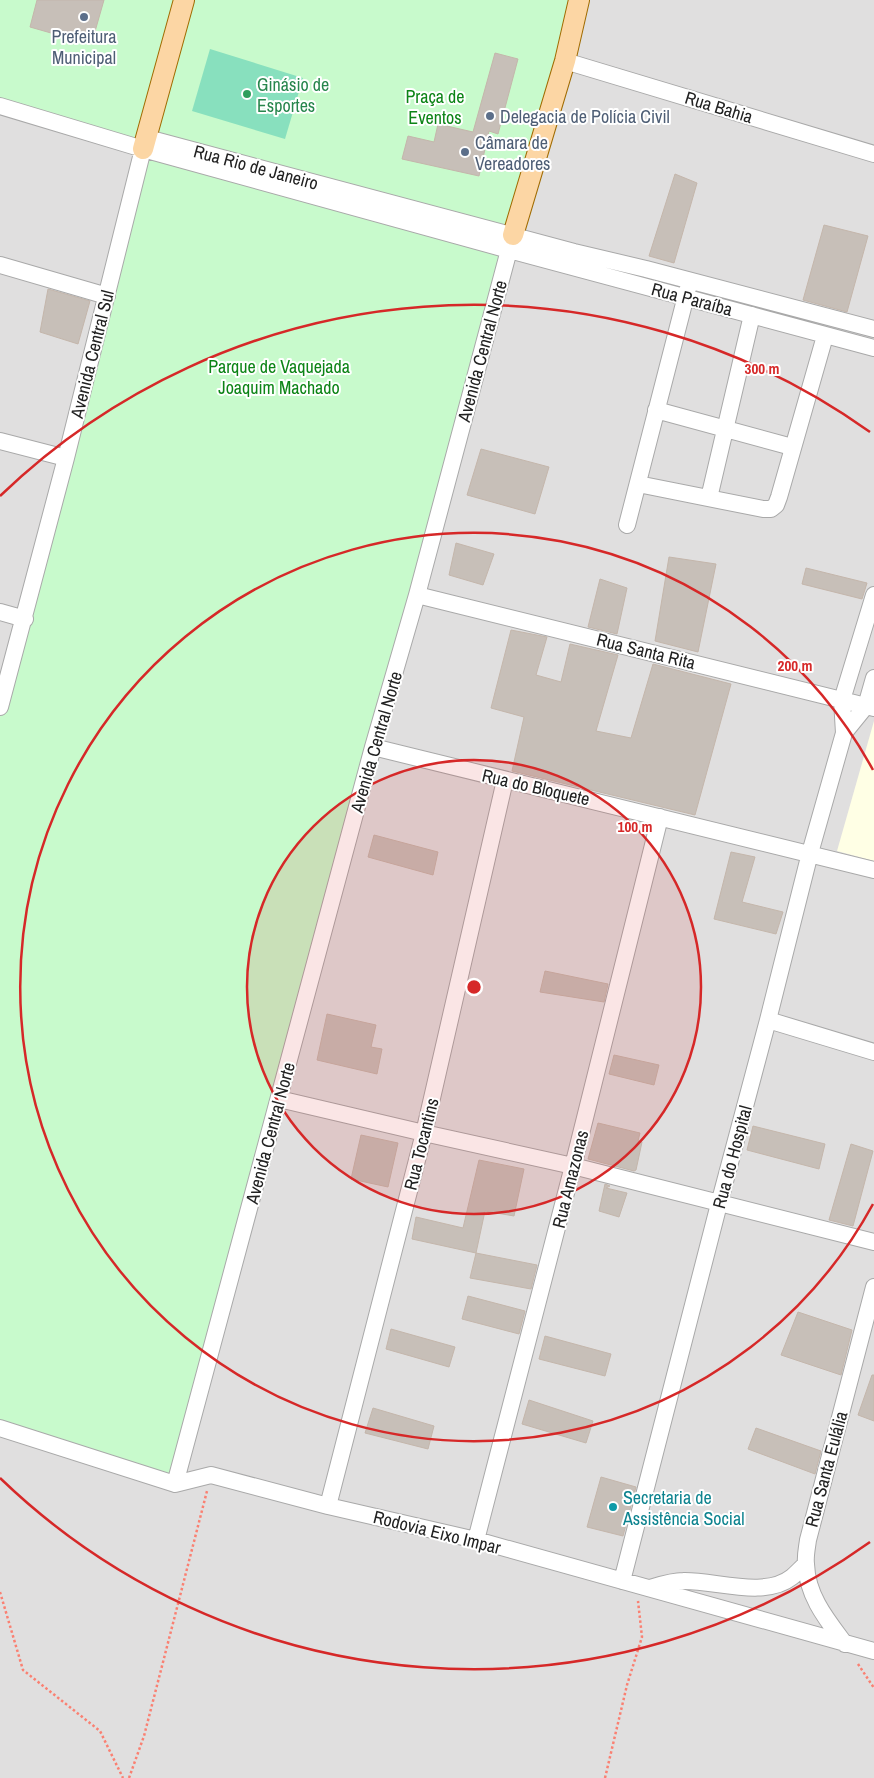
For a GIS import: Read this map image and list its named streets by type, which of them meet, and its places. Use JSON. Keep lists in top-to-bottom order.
{
  "streets": {
    "main road": ["Avenida Central Norte", "Avenida Central Sul"],
    "street": [
      "Rua Bahia",
      "Rua Rio de Janeiro",
      "Rua Paraíba",
      "Rua Santa Rita",
      "Rua do Bloquete",
      "Rua Tocantins",
      "Rua do Hospital",
      "Rua Amazonas",
      "Rua Santa Eulália",
      "Rodovia Eixo Impar"
    ]
  },
  "crossings": [
    ["Rua Bahia", "Avenida Central Norte"],
    ["Rua Rio de Janeiro", "Rua Paraíba"],
    ["Rua Rio de Janeiro", "Avenida Central Norte"],
    ["Rua Rio de Janeiro", "Avenida Central Sul"],
    ["Rua Paraíba", "Avenida Central Norte"],
    ["Avenida Central Norte", "Rua Santa Rita"],
    ["Avenida Central Norte", "Rua do Bloquete"],
    ["Avenida Central Norte", "Rodovia Eixo Impar"],
    ["Rua Santa Rita", "Rua do Hospital"],
    ["Rua do Bloquete", "Rua Tocantins"],
    ["Rua do Bloquete", "Rua do Hospital"],
    ["Rua do Bloquete", "Rua Amazonas"],
    ["Rua Tocantins", "Rodovia Eixo Impar"],
    ["Rua do Hospital", "Rodovia Eixo Impar"],
    ["Rua Amazonas", "Rodovia Eixo Impar"],
    ["Rua Santa Eulália", "Rodovia Eixo Impar"]
  ],
  "parks": ["Praça de Eventos", "Parque de Vaquejada Joaquim Machado"],
  "places": [
    "Prefeitura Municipal",
    "Ginásio de Esportes",
    "Delegacia de Polícia Civil",
    "Câmara de Vereadores",
    "Secretaria de Assistência Social"
  ],
  "rings": ["300 m", "200 m", "100 m"]
}
